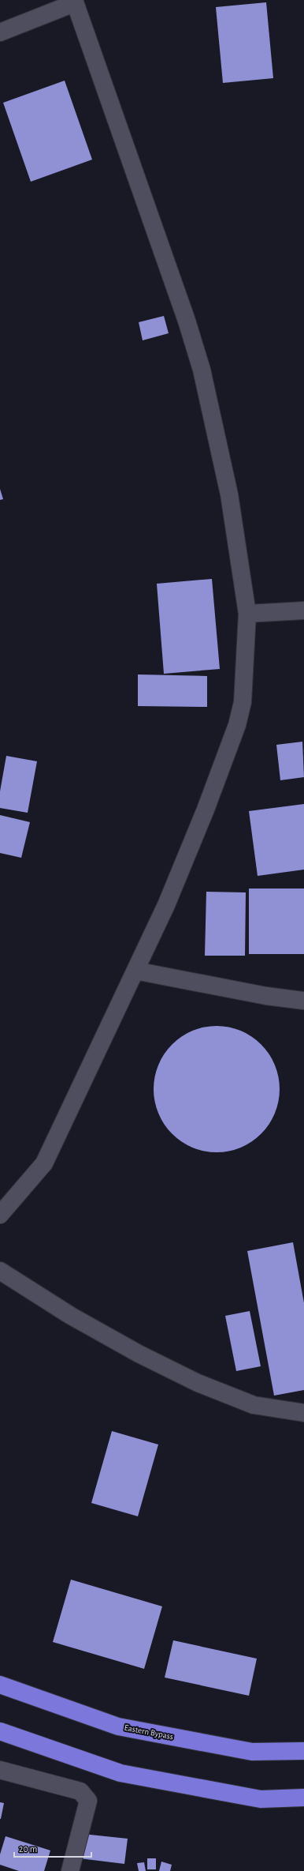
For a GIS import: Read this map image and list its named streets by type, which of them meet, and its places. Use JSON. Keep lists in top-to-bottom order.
{
  "streets": {
    "highway": ["Eastern Bypass"]
  },
  "scale_bar": "20 m"
}
